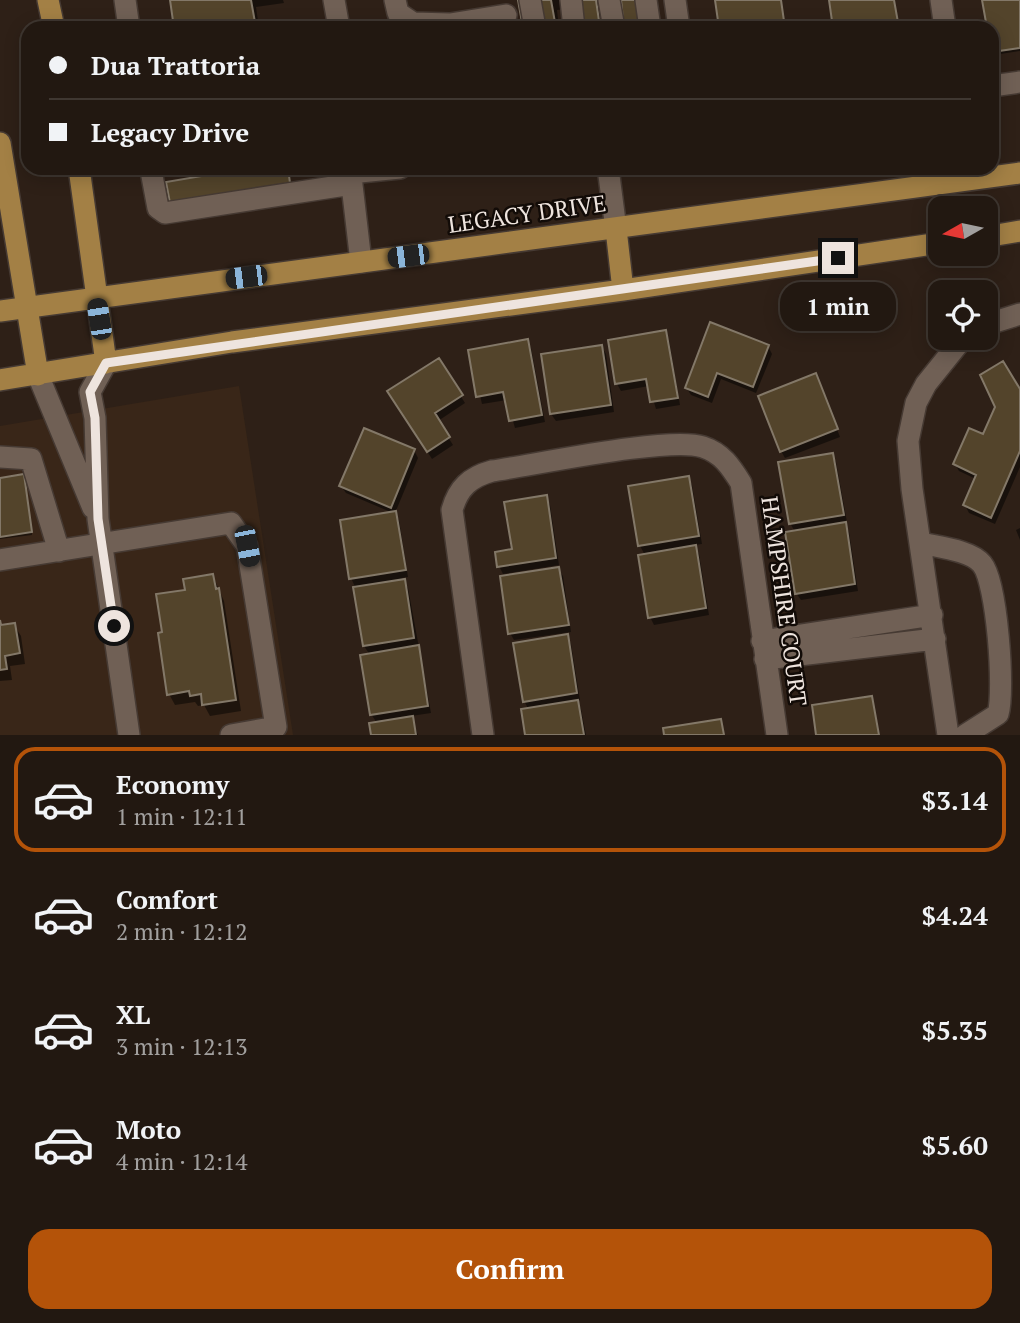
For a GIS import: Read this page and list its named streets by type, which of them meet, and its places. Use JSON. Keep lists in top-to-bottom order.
{
  "streets": {
    "main road": ["LEGACY DRIVE"],
    "street": ["HAMPSHIRE COURT"]
  },
  "north": "left",
  "page": {
    "banner": ["Dua Trattoria", "Legacy Drive"],
    "bubble": "1 min",
    "list": [
      {
        "name": "Economy",
        "note": "1 min · 12:11",
        "value": "$3.14"
      },
      {
        "name": "Comfort",
        "note": "2 min · 12:12",
        "value": "$4.24"
      },
      {
        "name": "XL",
        "note": "3 min · 12:13",
        "value": "$5.35"
      },
      {
        "name": "Moto",
        "note": "4 min · 12:14",
        "value": "$5.60"
      }
    ],
    "buttons": "Confirm"
  }
}
